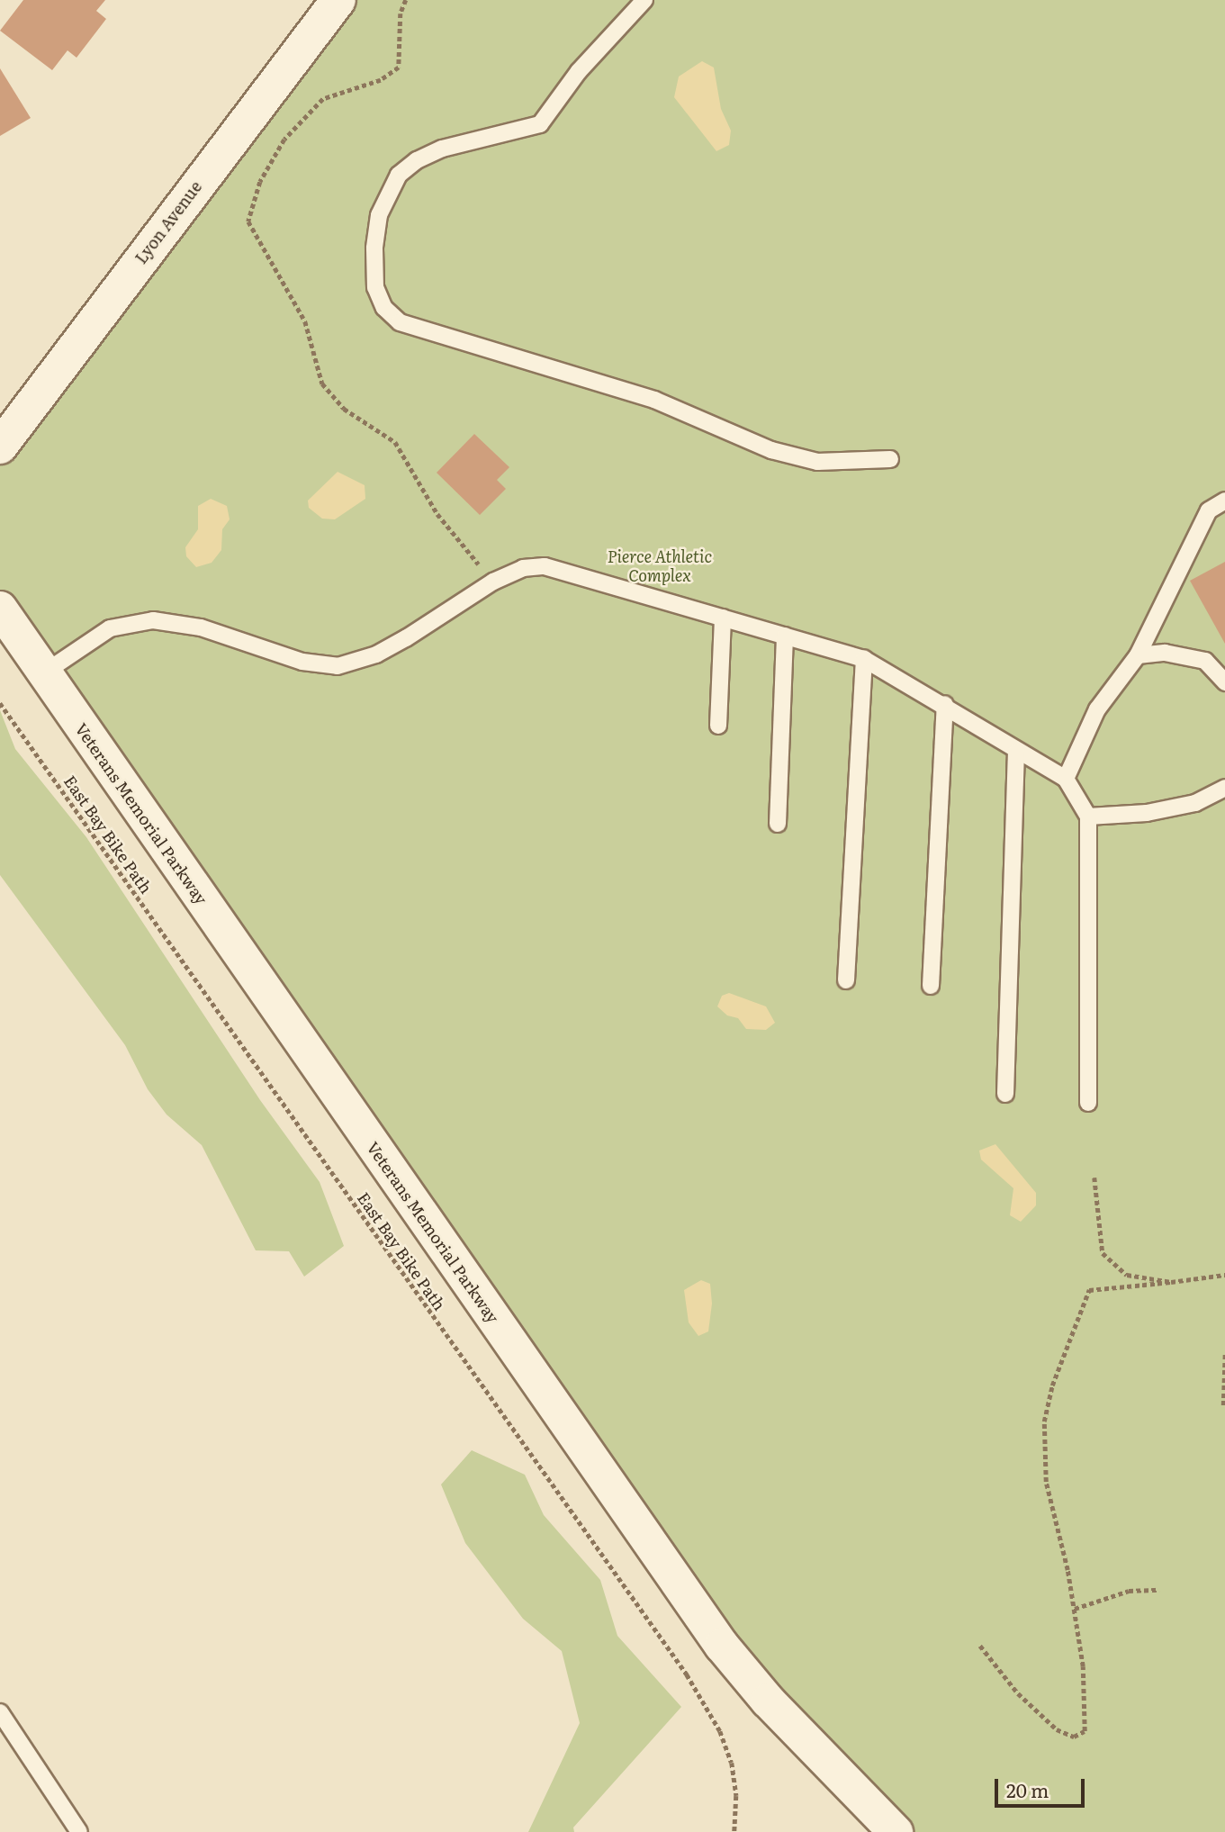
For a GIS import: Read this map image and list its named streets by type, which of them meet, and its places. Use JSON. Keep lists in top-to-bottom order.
{
  "streets": {
    "main road": ["Lyon Avenue", "Veterans Memorial Parkway"],
    "path": ["East Bay Bike Path"]
  },
  "parks": ["Pierce Athletic Complex"],
  "scale_bar": "20 m"
}
